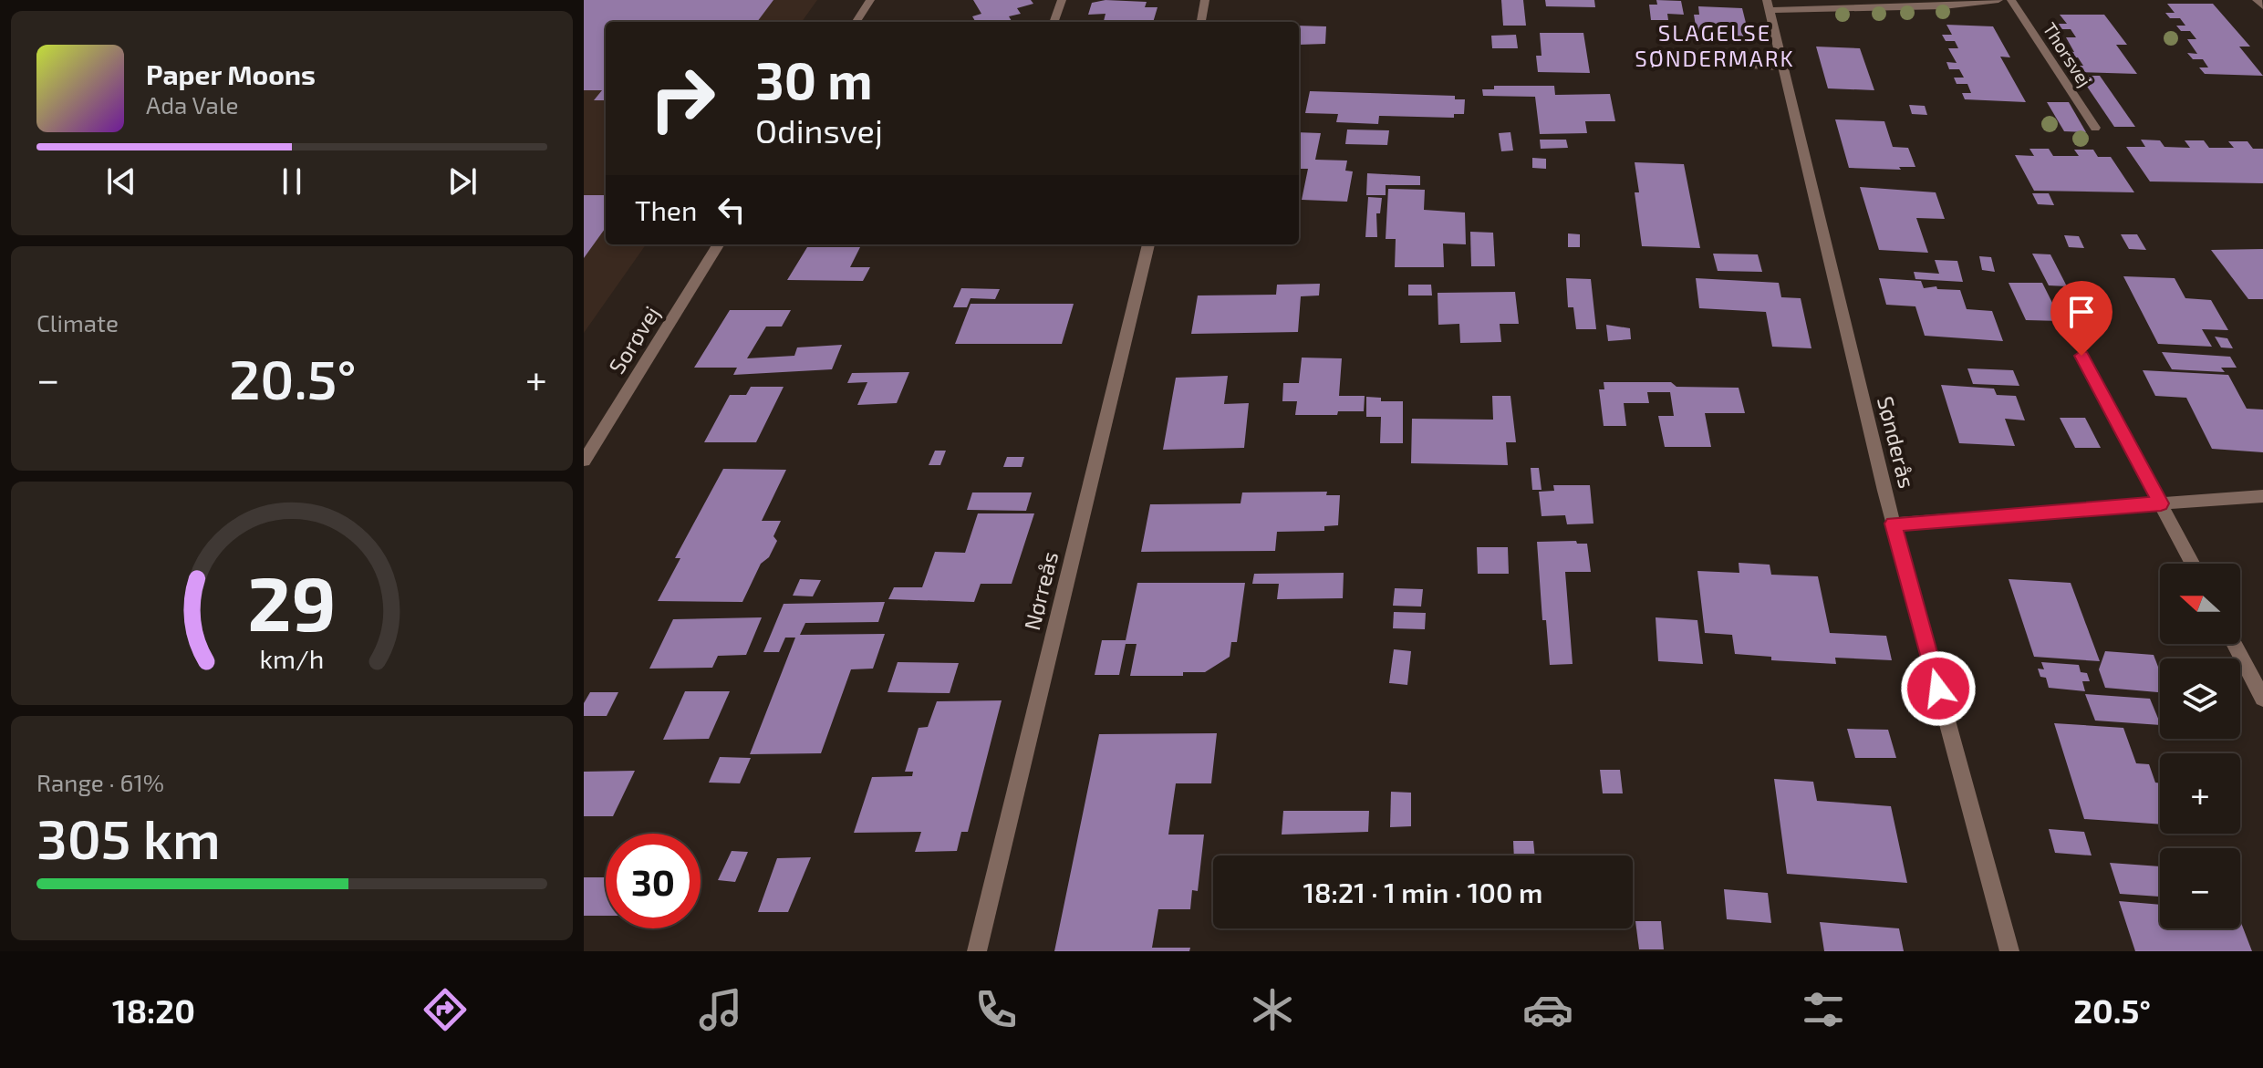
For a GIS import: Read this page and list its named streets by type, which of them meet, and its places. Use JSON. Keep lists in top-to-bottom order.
{
  "streets": {
    "street": [
      "Thorsvej",
      "Sorøvej",
      "Sønderås",
      "Nørreås"
    ]
  },
  "districts": ["SLAGELSE SØNDERMARK"],
  "north": "left",
  "page": {
    "turn": ["30 m", "Odinsvej"],
    "song": ["Paper Moons", "Ada Vale"],
    "then": "Then",
    "tile": [
      "Climate",
      ["Range · 61%", "305 km"]
    ],
    "heat": ["−", "20.5°", "+"],
    "map_buttons": ["+", "−"],
    "limit": "30",
    "trip": "18:21 · 1 min · 100 m",
    "tabs": ["18:20", "20.5°"],
    "gauge": ["29", "km/h"]
  }
}
